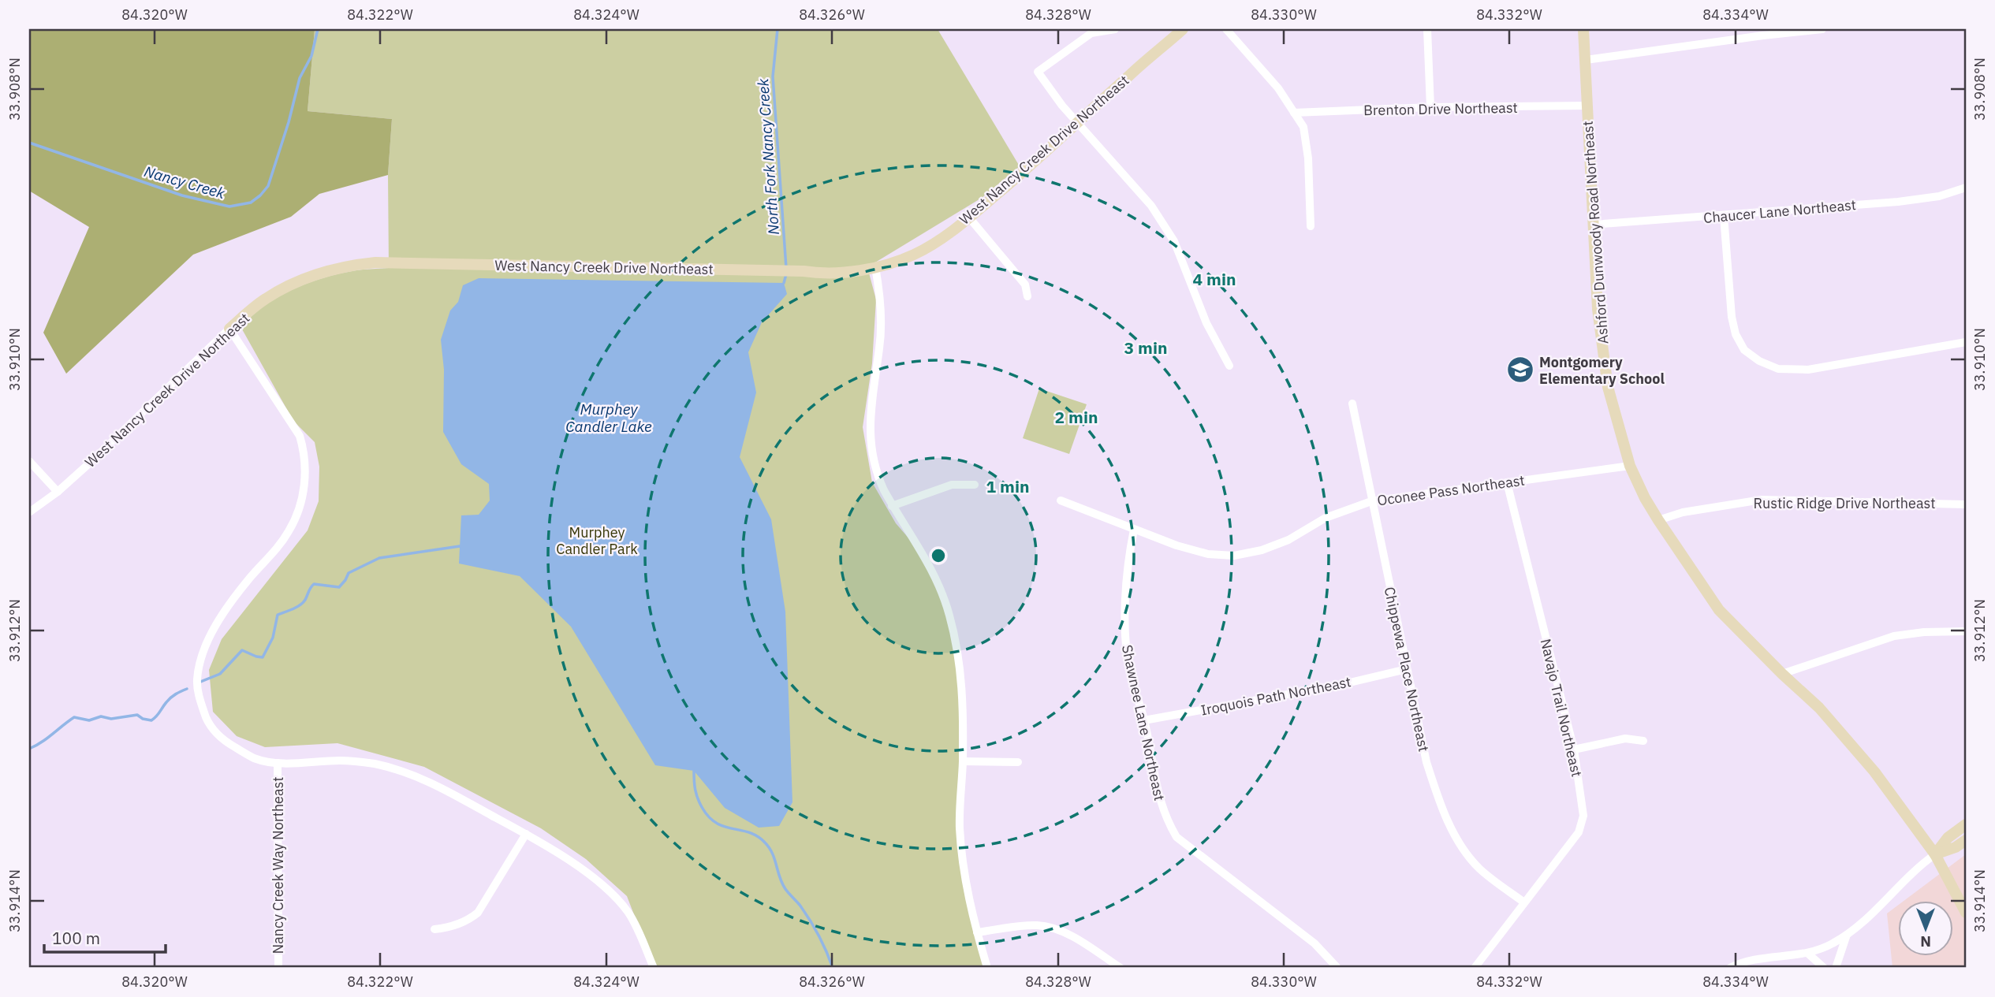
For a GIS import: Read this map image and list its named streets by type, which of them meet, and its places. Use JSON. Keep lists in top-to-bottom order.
{
  "streets": {
    "main road": ["West Nancy Creek Drive Northeast", "Ashford Dunwoody Road Northeast"],
    "street": [
      "Brenton Drive Northeast",
      "Chaucer Lane Northeast",
      "Oconee Pass Northeast",
      "Rustic Ridge Drive Northeast",
      "Chippewa Place Northeast",
      "Iroquois Path Northeast",
      "Navajo Trail Northeast",
      "Shawnee Lane Northeast",
      "Nancy Creek Way Northeast"
    ]
  },
  "crossings": [
    ["Brenton Drive Northeast", "Ashford Dunwoody Road Northeast"],
    ["Chaucer Lane Northeast", "Ashford Dunwoody Road Northeast"],
    ["Ashford Dunwoody Road Northeast", "Oconee Pass Northeast"],
    ["Ashford Dunwoody Road Northeast", "Rustic Ridge Drive Northeast"],
    ["Oconee Pass Northeast", "Chippewa Place Northeast"],
    ["Oconee Pass Northeast", "Navajo Trail Northeast"],
    ["Oconee Pass Northeast", "Shawnee Lane Northeast"],
    ["Chippewa Place Northeast", "Iroquois Path Northeast"],
    ["Chippewa Place Northeast", "Navajo Trail Northeast"],
    ["Iroquois Path Northeast", "Shawnee Lane Northeast"]
  ],
  "water": ["North Fork Nancy Creek", "Nancy Creek", "Murphey Candler Lake"],
  "parks": ["Murphey Candler Park"],
  "places": {
    "school or university": ["Montgomery Elementary School"]
  },
  "scale_bar": "100 m",
  "north": "bottom",
  "coordinates": [
    "84.320°W",
    "84.322°W",
    "84.324°W",
    "84.326°W",
    "84.328°W",
    "84.330°W",
    "84.332°W",
    "84.334°W",
    "33.908°N",
    "33.910°N",
    "33.912°N",
    "33.914°N"
  ],
  "rings": [
    "4 min",
    "3 min",
    "2 min",
    "1 min"
  ]
}
